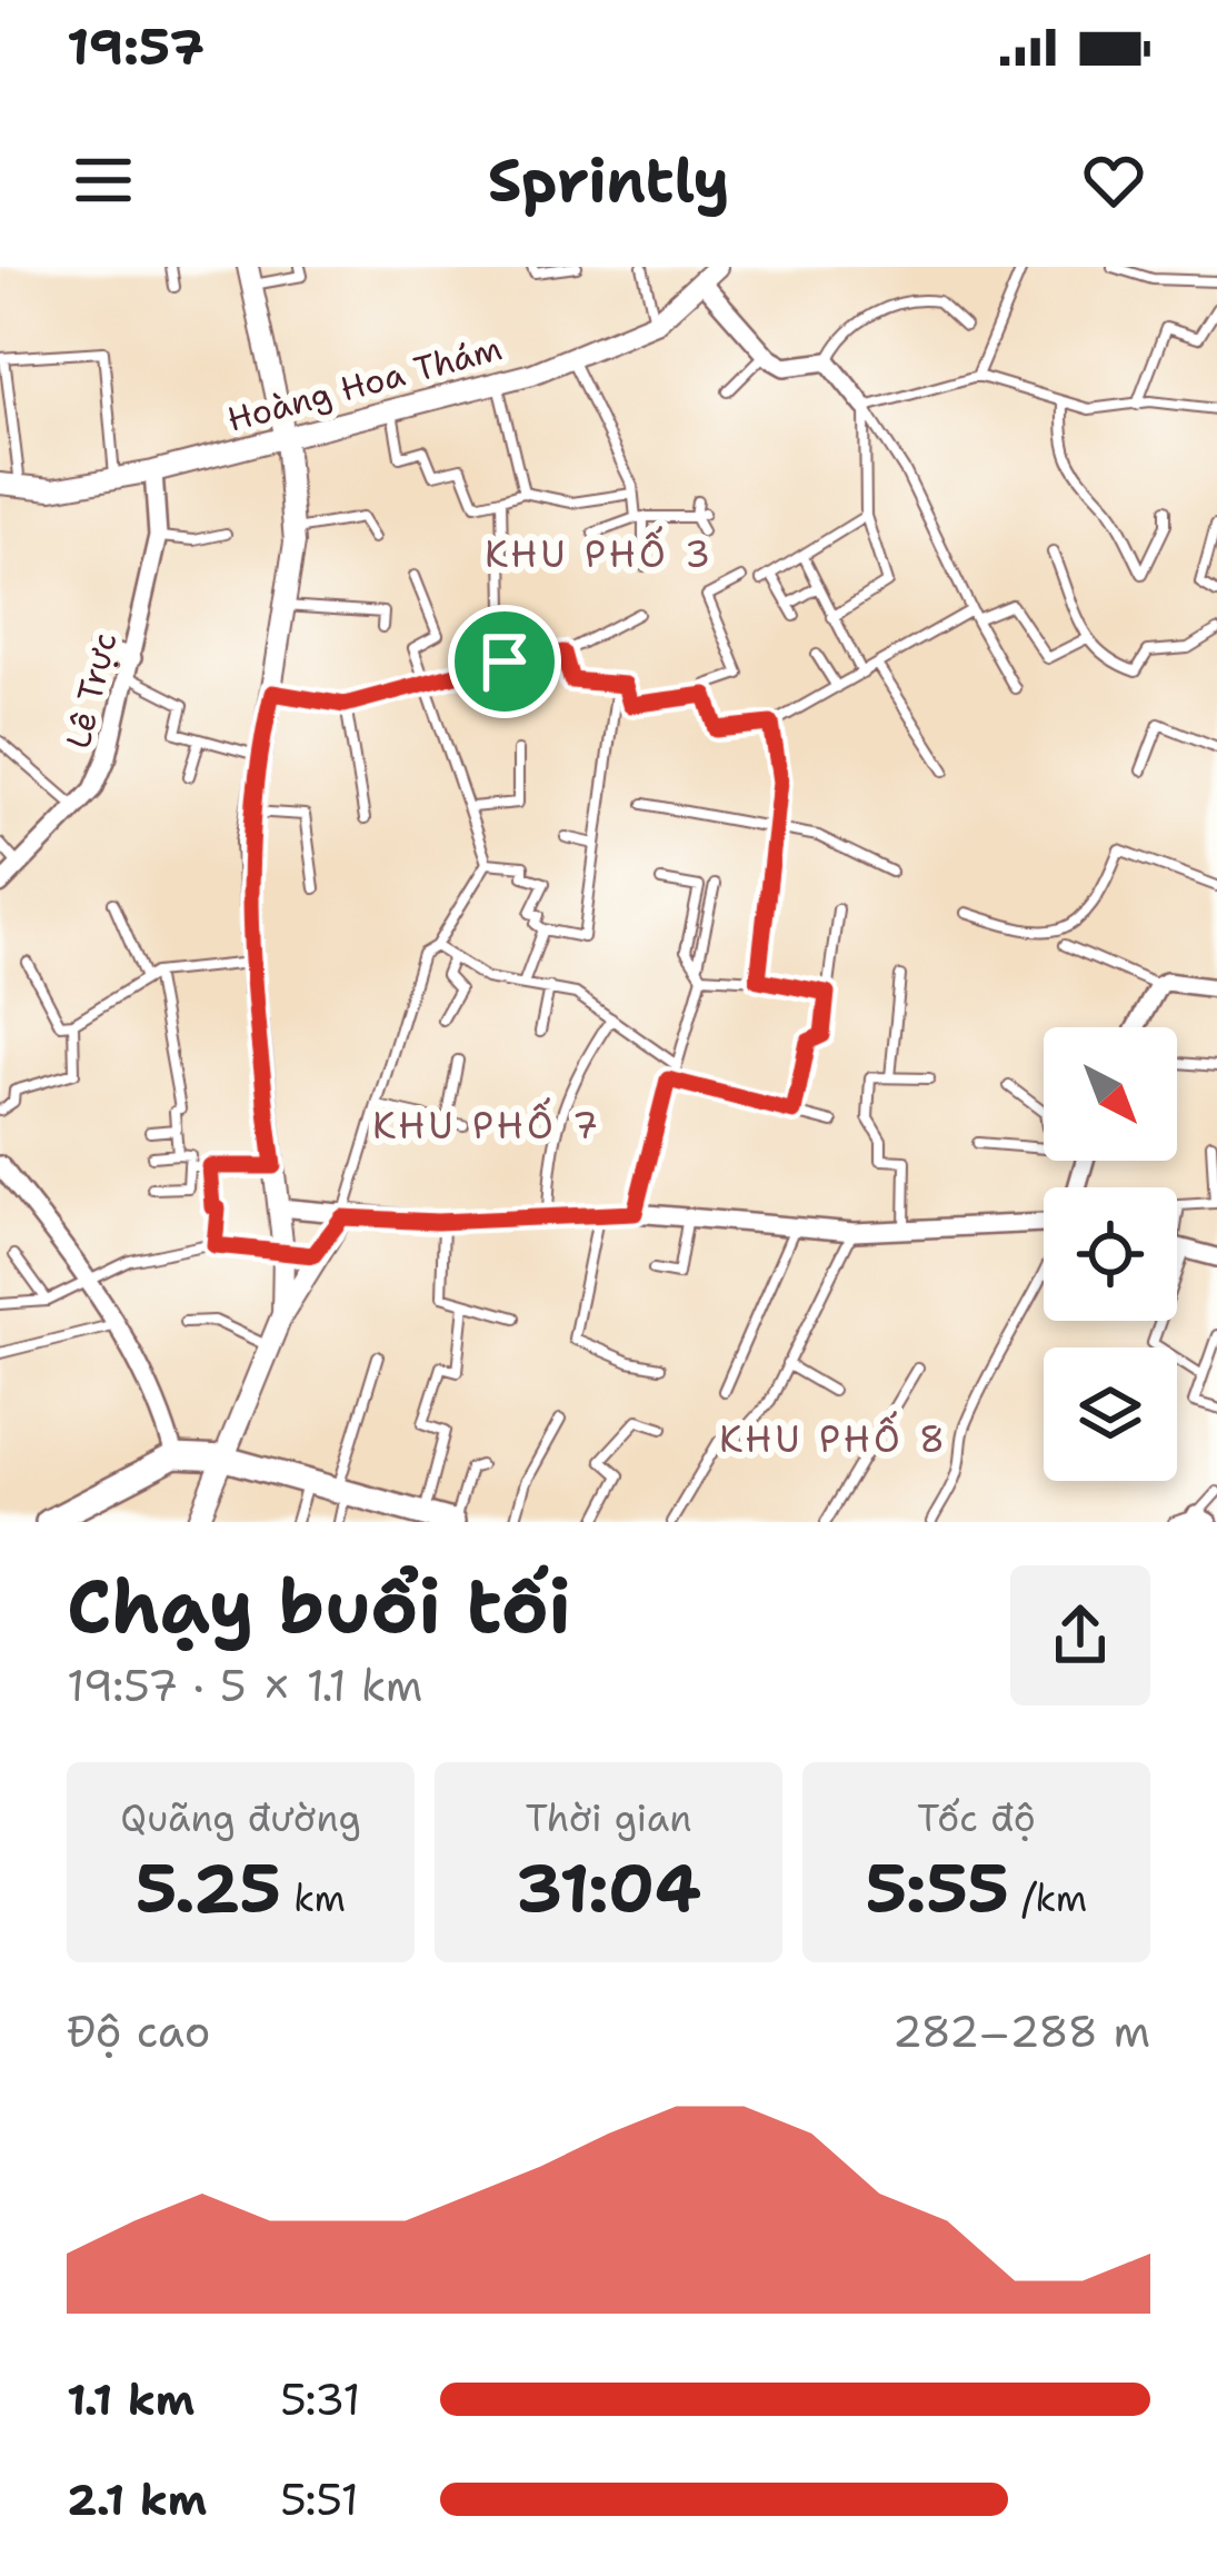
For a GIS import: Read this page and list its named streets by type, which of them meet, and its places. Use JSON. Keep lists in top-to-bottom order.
{
  "streets": {
    "street": ["Hoàng Hoa Thám", "Lê Trực"]
  },
  "crossings": [
    ["Hoàng Hoa Thám", "Lê Trực"]
  ],
  "districts": ["KHU PHỐ 3", "KHU PHỐ 7", "KHU PHỐ 8"],
  "north": "bottom right",
  "page": {
    "status": "19:57",
    "header": "Sprintly",
    "heading": ["Chạy buổi tối", "19:57 · 5 × 1.1 km"],
    "stats": [
      ["Quãng đường", "5.25 km"],
      ["Thời gian", "31:04"],
      ["Tốc độ", "5:55 /km"]
    ],
    "chart": ["Độ cao", "282–288 m"],
    "list": [
      {
        "name": "1.1 km",
        "note": "5:31"
      },
      {
        "name": "2.1 km",
        "note": "5:51"
      }
    ]
  }
}
